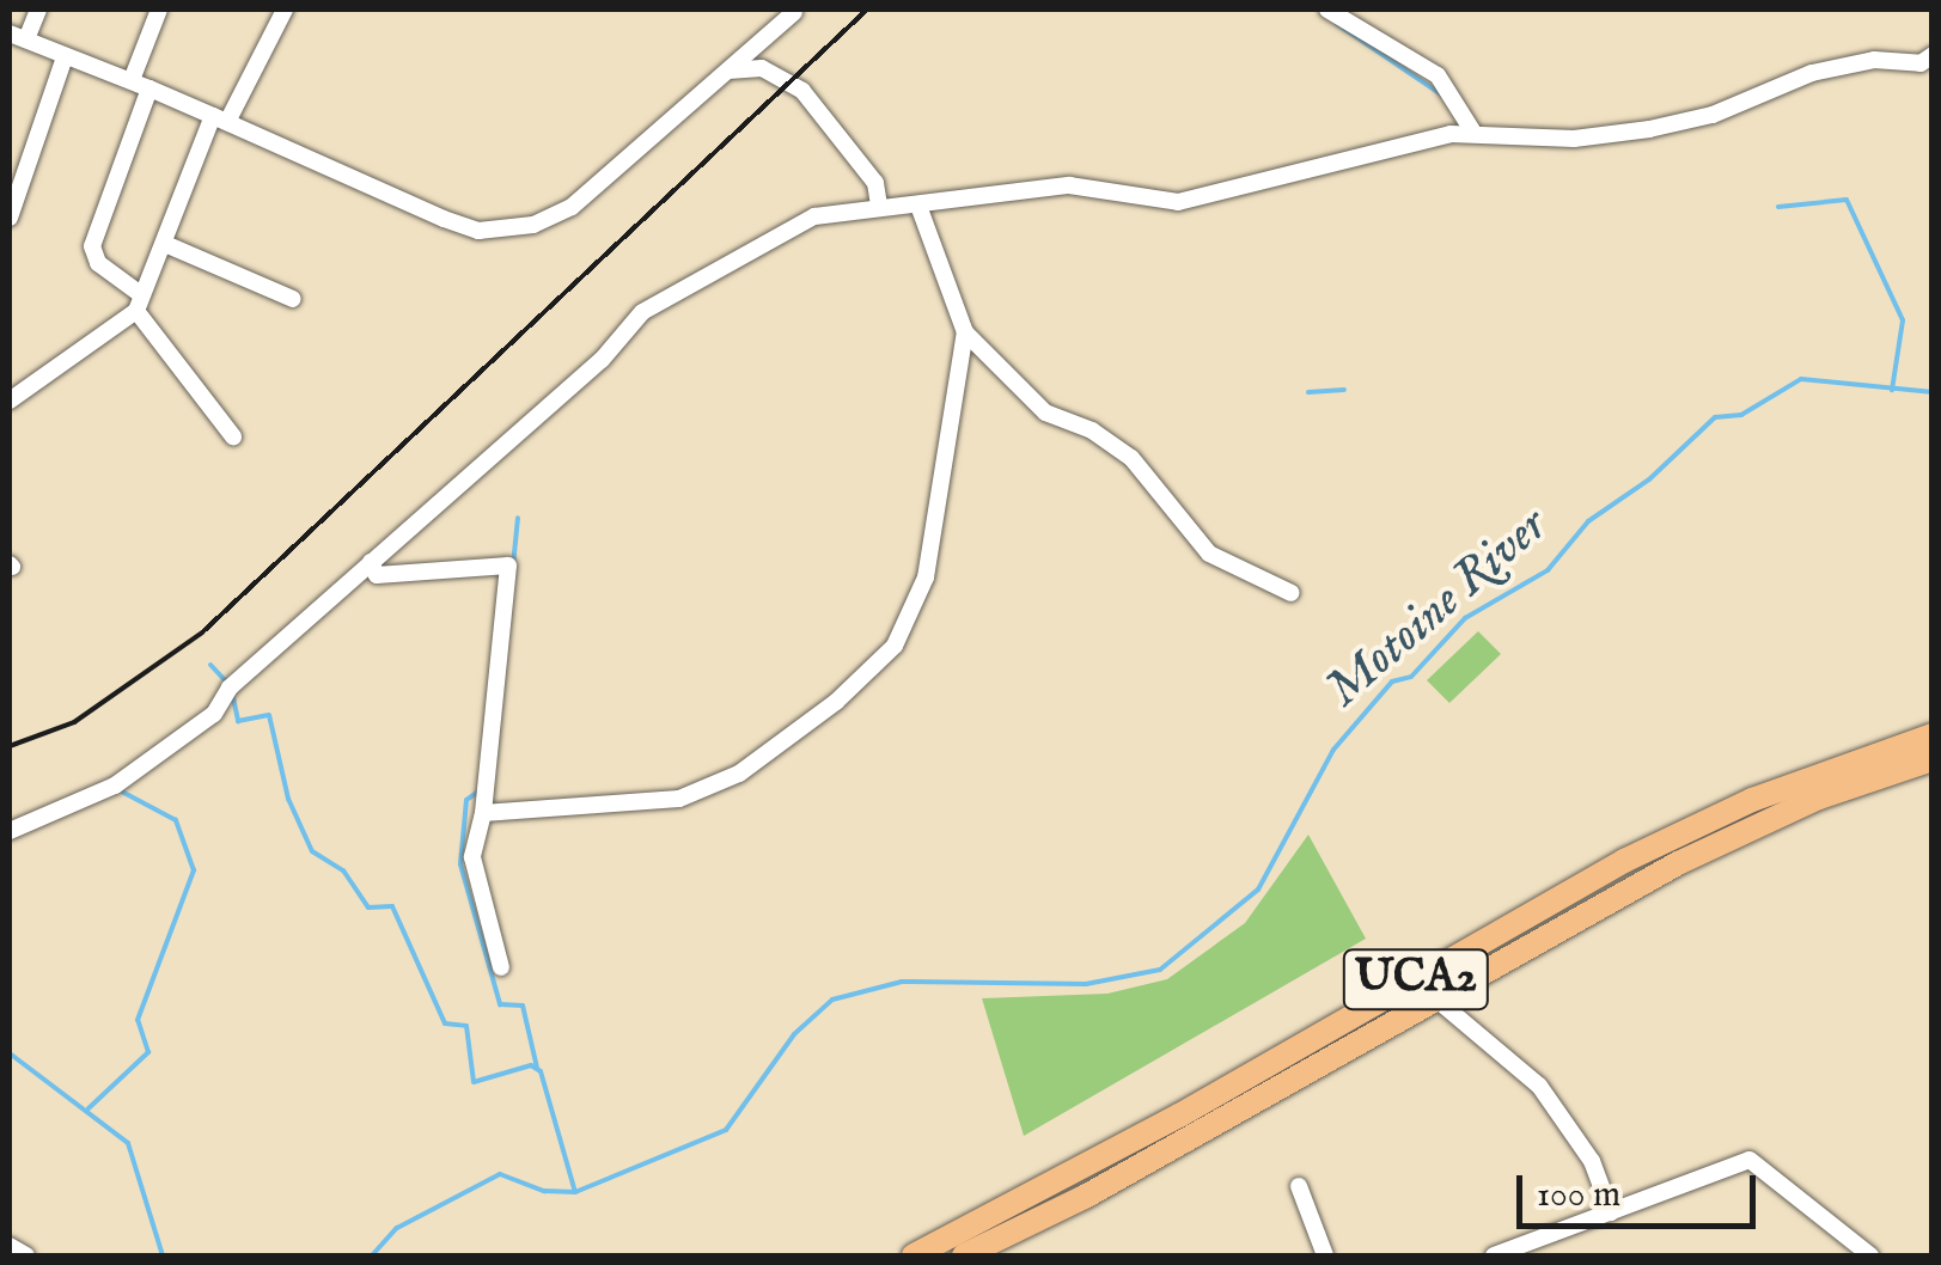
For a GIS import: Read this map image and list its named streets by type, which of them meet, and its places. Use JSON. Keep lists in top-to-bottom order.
{
  "streets": {
    "highway": ["UCA2"]
  },
  "water": ["Motoine River"],
  "scale_bar": "100 m"
}
